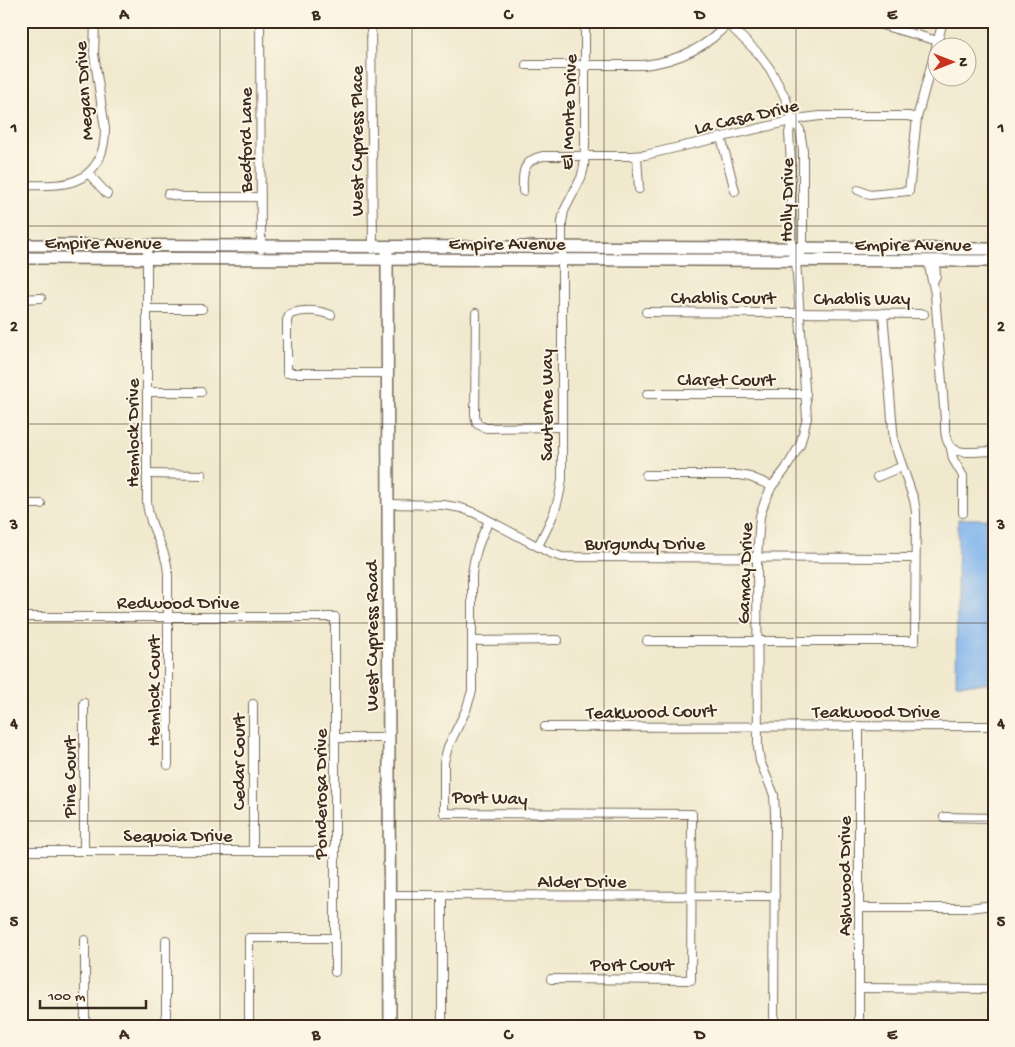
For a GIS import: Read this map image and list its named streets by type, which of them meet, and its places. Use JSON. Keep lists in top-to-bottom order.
{
  "streets": {
    "main road": ["Empire Avenue", "West Cypress Road"],
    "street": [
      "Megan Drive",
      "El Monte Drive",
      "La Casa Drive",
      "Bedford Lane",
      "West Cypress Place",
      "Holly Drive",
      "Chablis Court",
      "Chablis Way",
      "Claret Court",
      "Sauterne Way",
      "Hemlock Drive",
      "Burgundy Drive",
      "Gamay Drive",
      "Redwood Drive",
      "Hemlock Court",
      "Teakwood Court",
      "Teakwood Drive",
      "Cedar Court",
      "Pine Court",
      "Ponderosa Drive",
      "Port Way",
      "Sequoia Drive",
      "Ashwood Drive",
      "Alder Drive",
      "Port Court"
    ]
  },
  "crossings": [
    ["El Monte Drive", "La Casa Drive"],
    ["El Monte Drive", "Empire Avenue"],
    ["El Monte Drive", "Sauterne Way"],
    ["La Casa Drive", "Holly Drive"],
    ["Bedford Lane", "Empire Avenue"],
    ["West Cypress Place", "Empire Avenue"],
    ["Holly Drive", "Empire Avenue"],
    ["Holly Drive", "Gamay Drive"],
    ["Empire Avenue", "Sauterne Way"],
    ["Empire Avenue", "Hemlock Drive"],
    ["Empire Avenue", "Gamay Drive"],
    ["Empire Avenue", "West Cypress Road"],
    ["Chablis Court", "Chablis Way"],
    ["Chablis Court", "Gamay Drive"],
    ["Chablis Way", "Gamay Drive"],
    ["Claret Court", "Gamay Drive"],
    ["Sauterne Way", "Burgundy Drive"],
    ["Hemlock Drive", "Redwood Drive"],
    ["Hemlock Drive", "Hemlock Court"],
    ["Burgundy Drive", "Gamay Drive"],
    ["Burgundy Drive", "West Cypress Road"],
    ["Burgundy Drive", "Port Way"],
    ["Gamay Drive", "Teakwood Court"],
    ["Gamay Drive", "Teakwood Drive"],
    ["Gamay Drive", "Alder Drive"],
    ["Redwood Drive", "Hemlock Court"],
    ["Redwood Drive", "Ponderosa Drive"],
    ["West Cypress Road", "Alder Drive"],
    ["Teakwood Court", "Teakwood Drive"],
    ["Teakwood Drive", "Ashwood Drive"],
    ["Cedar Court", "Sequoia Drive"],
    ["Pine Court", "Sequoia Drive"],
    ["Ponderosa Drive", "Sequoia Drive"],
    ["Port Way", "Alder Drive"],
    ["Port Way", "Port Court"],
    ["Alder Drive", "Port Court"]
  ],
  "scale_bar": "100 m",
  "north": "right",
  "grid": {
    "columns": [
      "A",
      "B",
      "C",
      "D",
      "E"
    ],
    "rows": [
      "1",
      "2",
      "3",
      "4",
      "5"
    ]
  }
}
